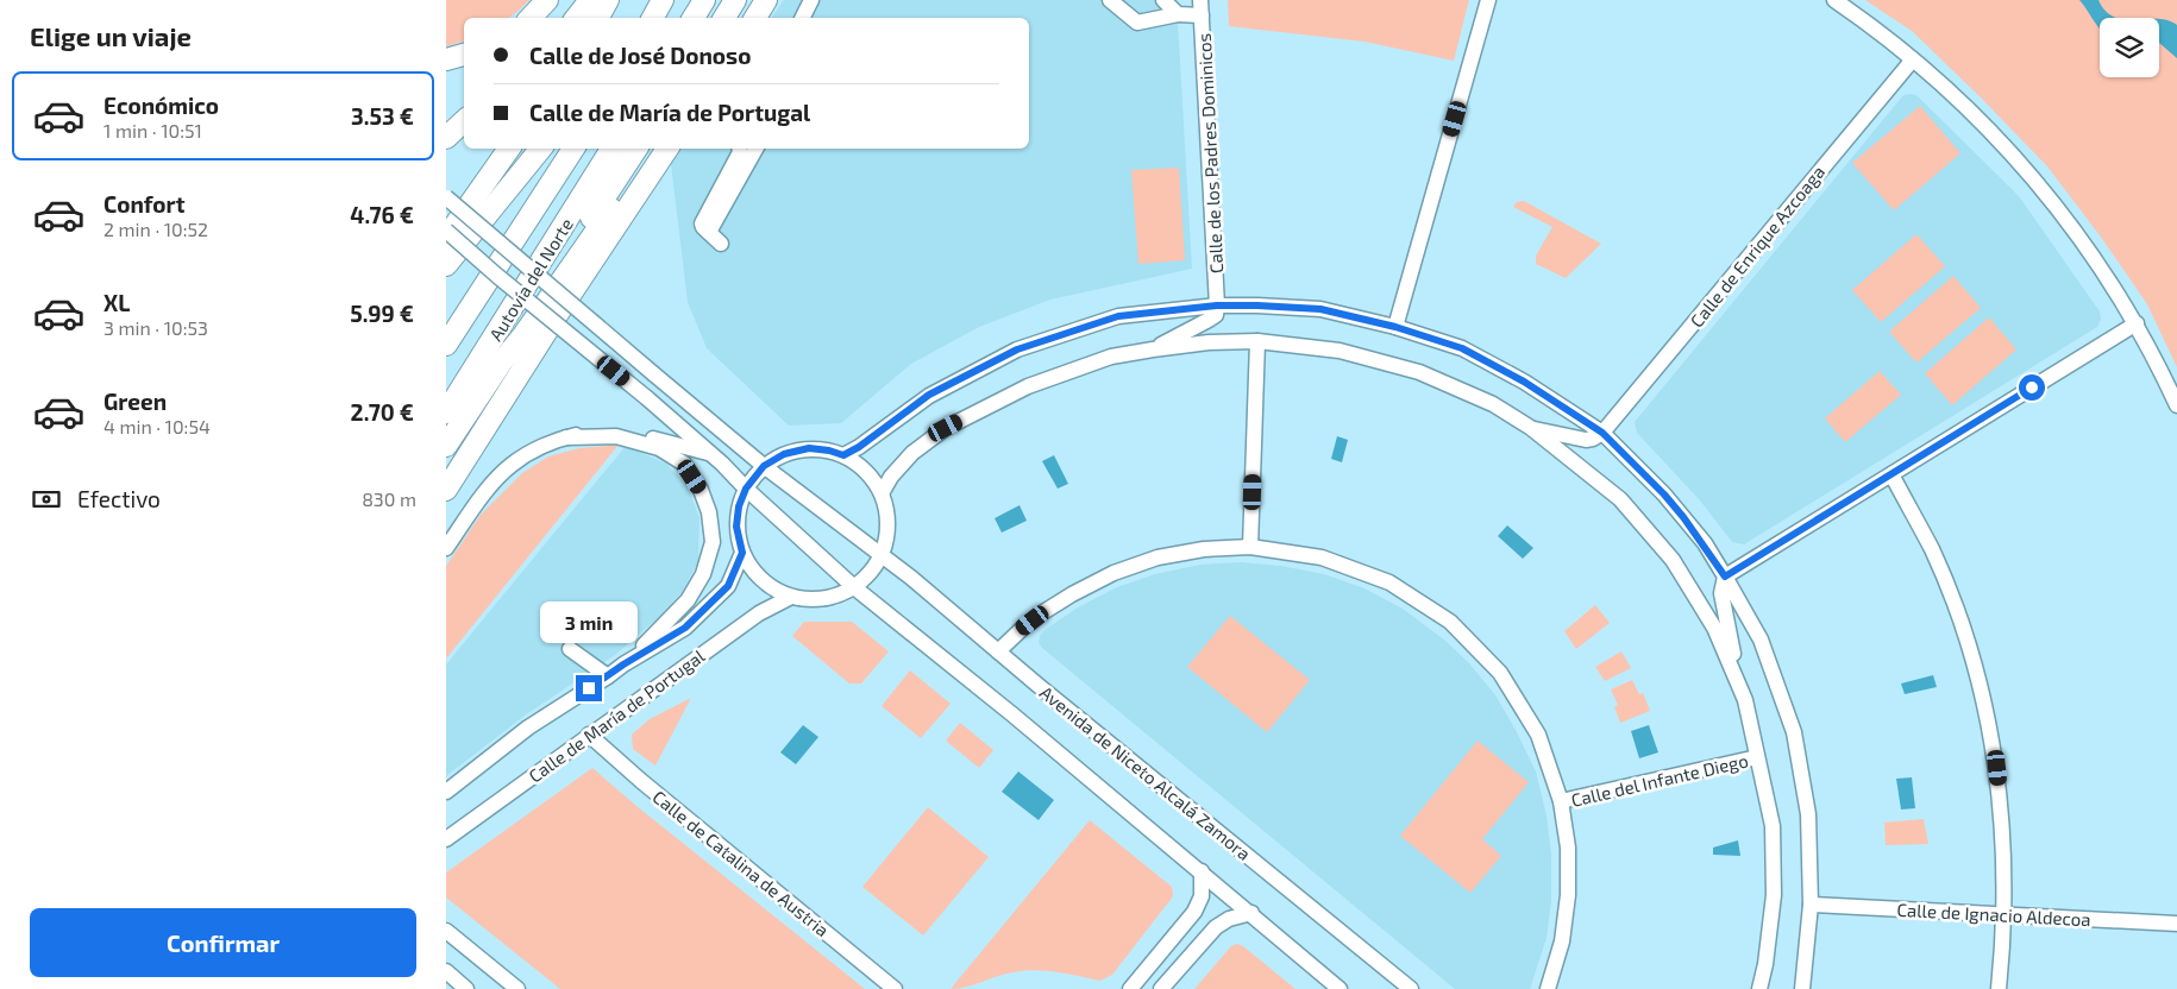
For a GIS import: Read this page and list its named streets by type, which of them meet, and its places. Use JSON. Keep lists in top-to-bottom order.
{
  "streets": {
    "highway": ["Autovía del Norte"],
    "street": [
      "Calle de los Padres Dominicos",
      "Calle de Enrique Azcoaga",
      "Calle de María de Portugal",
      "Avenida de Niceto Alcalá Zamora",
      "Calle del Infante Diego",
      "Calle de Catalina de Austria",
      "Calle de Ignacio Aldecoa"
    ]
  },
  "crossings": [
    ["Calle de María de Portugal", "Calle de Catalina de Austria"]
  ],
  "page": {
    "heading": "Elige un viaje",
    "banner": ["Calle de José Donoso", "Calle de María de Portugal"],
    "list": [
      {
        "name": "Económico",
        "note": "1 min · 10:51",
        "value": "3.53 €"
      },
      {
        "name": "Confort",
        "note": "2 min · 10:52",
        "value": "4.76 €"
      },
      {
        "name": "XL",
        "note": "3 min · 10:53",
        "value": "5.99 €"
      },
      {
        "name": "Green",
        "note": "4 min · 10:54",
        "value": "2.70 €"
      }
    ],
    "pay": ["Efectivo", "830 m"],
    "bubble": "3 min",
    "buttons": "Confirmar"
  }
}
